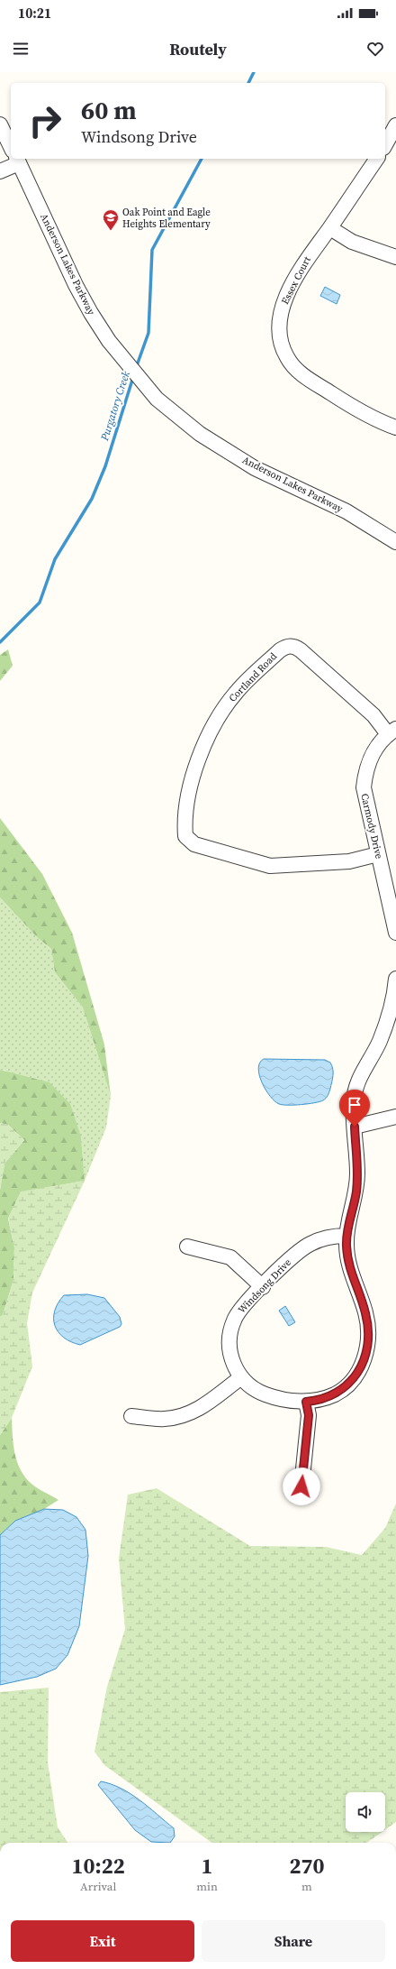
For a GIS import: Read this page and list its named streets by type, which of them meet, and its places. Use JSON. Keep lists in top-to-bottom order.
{
  "streets": {
    "street": [
      "Anderson Lakes Parkway",
      "Essex Court",
      "Cortland Road",
      "Carmody Drive",
      "Windsong Drive"
    ]
  },
  "crossings": [
    ["Cortland Road", "Carmody Drive"]
  ],
  "water": ["Purgatory Creek"],
  "places": {
    "school or university": ["Oak Point and Eagle Heights Elementary"]
  },
  "page": {
    "status": "10:21",
    "header": "Routely",
    "turn": ["60 m", "Windsong Drive"],
    "eta": [
      "10:22",
      "Arrival",
      "1",
      "min",
      "270",
      "m"
    ],
    "buttons": ["Exit", "Share"]
  }
}
